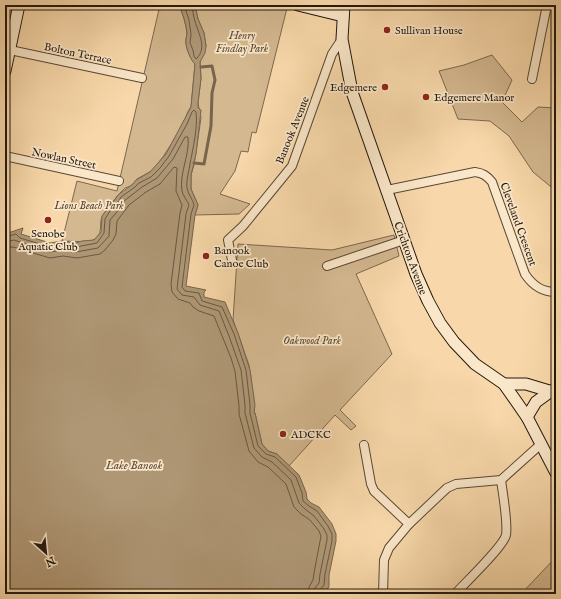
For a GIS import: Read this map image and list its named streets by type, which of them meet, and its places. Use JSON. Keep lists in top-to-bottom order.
{
  "streets": {
    "street": [
      "Bolton Terrace",
      "Banook Avenue",
      "Nowlan Street",
      "Cleveland Crescent",
      "Crichton Avenue"
    ]
  },
  "crossings": [
    ["Banook Avenue", "Crichton Avenue"],
    ["Cleveland Crescent", "Crichton Avenue"]
  ],
  "water": ["Lake Banook"],
  "parks": ["Henry Findlay Park", "Lions Beach Park", "Oakwood Park"],
  "places": [
    "Sullivan House",
    "Edgemere",
    "Edgemere Manor",
    "Senobe Aquatic Club",
    "Banook Canoe Club",
    "ADCKC"
  ],
  "north": "bottom right"
}
